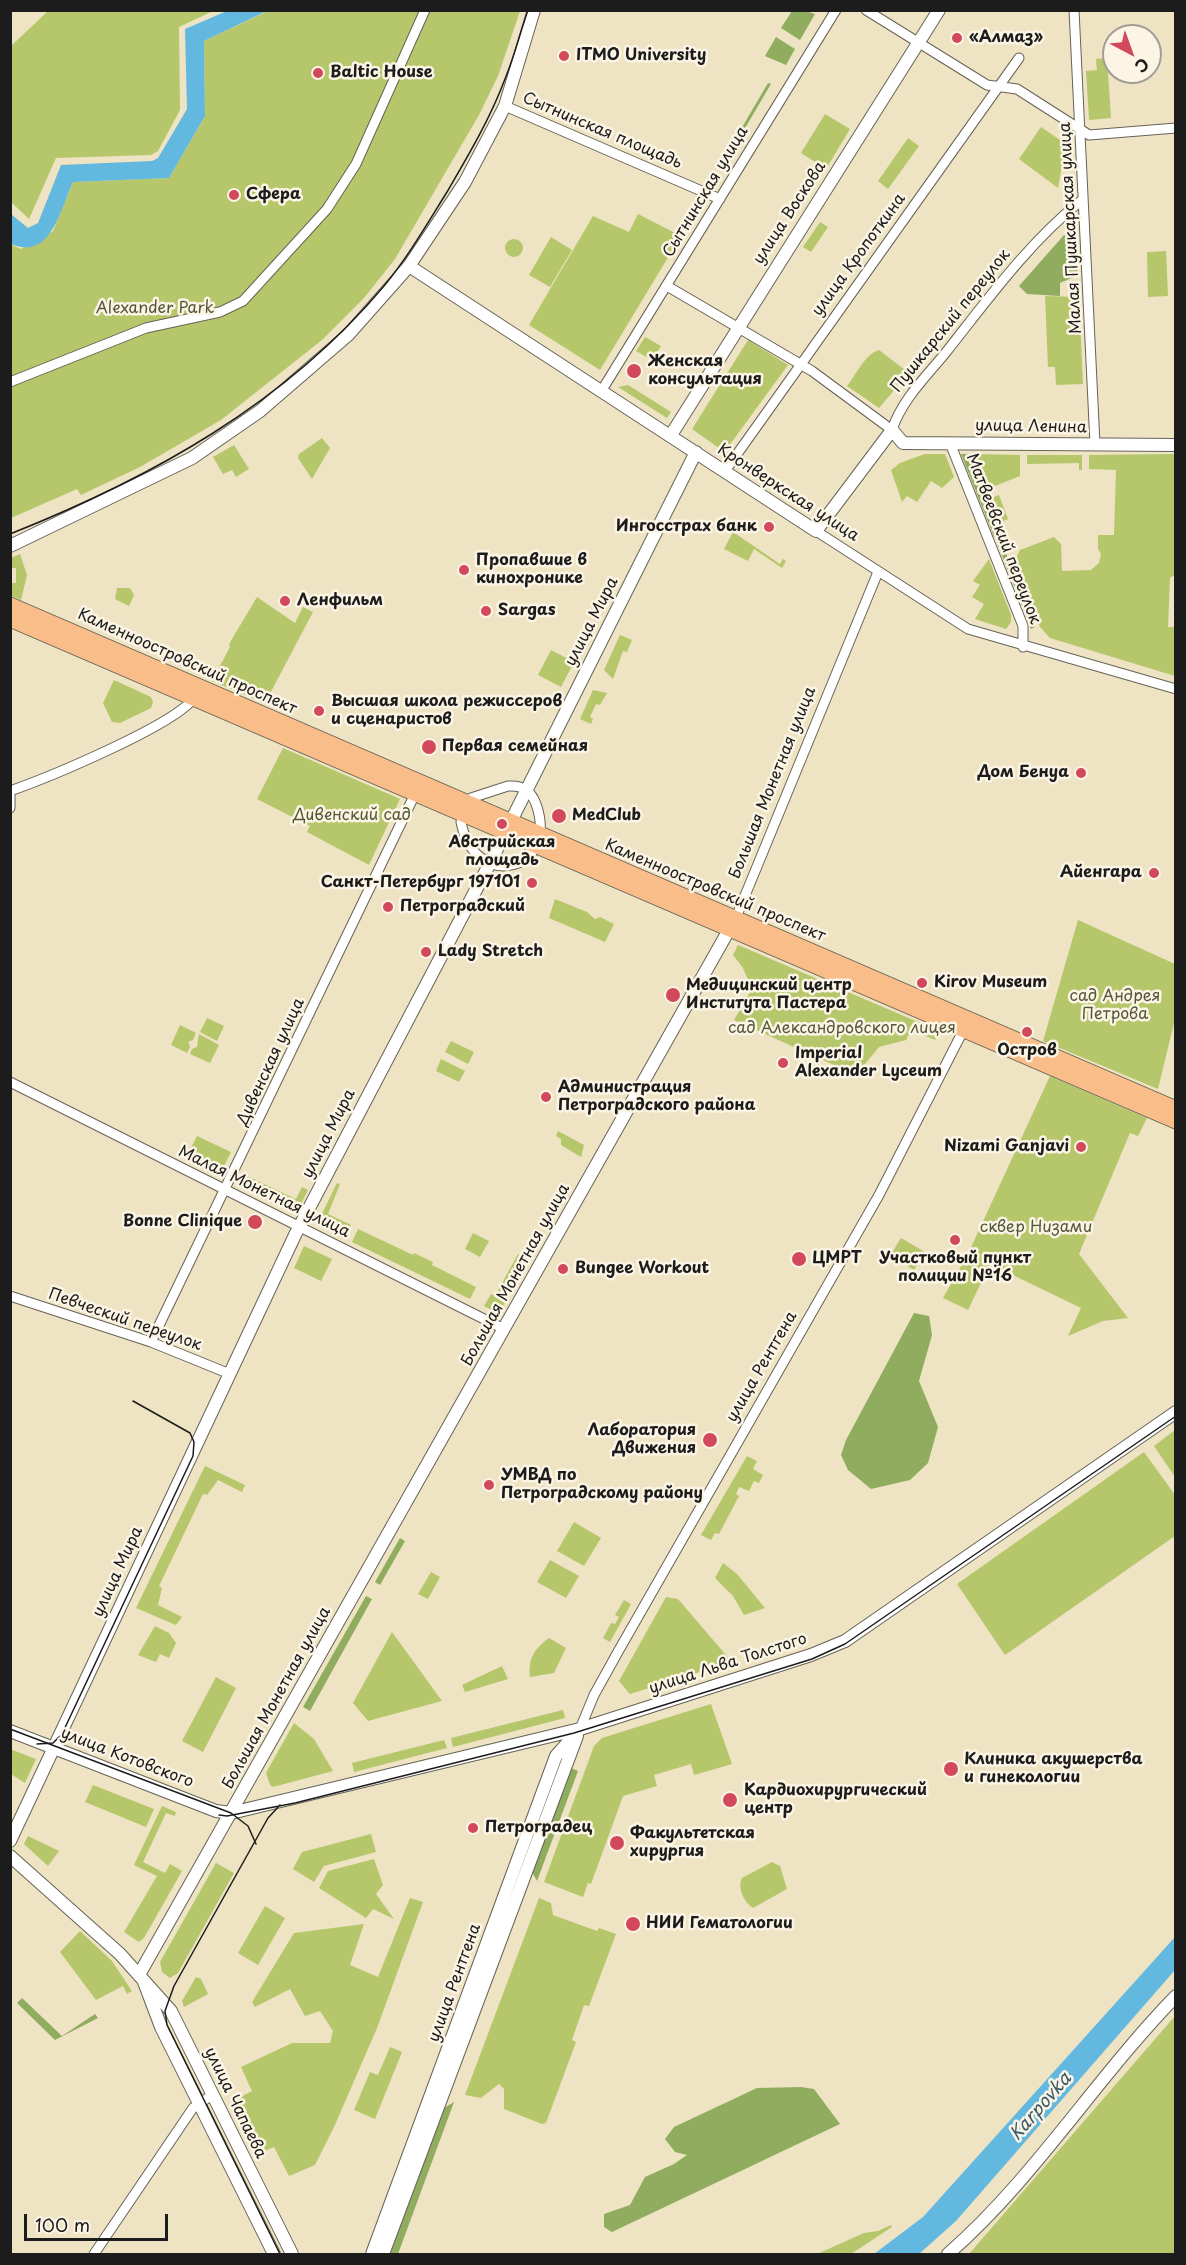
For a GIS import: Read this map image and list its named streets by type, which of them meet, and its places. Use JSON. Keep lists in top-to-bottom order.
{
  "streets": {
    "main road": ["Каменноостровский проспект"],
    "street": [
      "Сытнинская площадь",
      "Сытнинская улица",
      "улица Воскова",
      "Малая Пушкарская улица",
      "улица Кропоткина",
      "Пушкарский переулок",
      "улица Ленина",
      "Кронверкская улица",
      "Матвеевский переулок",
      "улица Мира",
      "Большая Монетная улица",
      "Дивенская улица",
      "Малая Монетная улица",
      "Певческий переулок",
      "улица Рентгена",
      "улица Льва Толстого",
      "улица Котовского",
      "улица Чапаева"
    ]
  },
  "crossings": [
    ["Сытнинская площадь", "Сытнинская улица"],
    ["Сытнинская улица", "улица Ленина"],
    ["Сытнинская улица", "Кронверкская улица"],
    ["улица Воскова", "улица Ленина"],
    ["улица Воскова", "Кронверкская улица"],
    ["Малая Пушкарская улица", "Пушкарский переулок"],
    ["Малая Пушкарская улица", "улица Ленина"],
    ["улица Кропоткина", "улица Ленина"],
    ["улица Кропоткина", "Кронверкская улица"],
    ["Пушкарский переулок", "улица Ленина"],
    ["Пушкарский переулок", "Кронверкская улица"],
    ["улица Ленина", "Матвеевский переулок"],
    ["Кронверкская улица", "Матвеевский переулок"],
    ["Кронверкская улица", "улица Мира"],
    ["Кронверкская улица", "Большая Монетная улица"],
    ["улица Мира", "Каменноостровский проспект"],
    ["улица Мира", "Малая Монетная улица"],
    ["улица Мира", "Певческий переулок"],
    ["улица Мира", "улица Котовского"],
    ["Каменноостровский проспект", "Большая Монетная улица"],
    ["Каменноостровский проспект", "Дивенская улица"],
    ["Каменноостровский проспект", "улица Рентгена"],
    ["Большая Монетная улица", "Малая Монетная улица"],
    ["Большая Монетная улица", "улица Льва Толстого"],
    ["Большая Монетная улица", "улица Котовского"],
    ["Большая Монетная улица", "улица Чапаева"],
    ["Дивенская улица", "Малая Монетная улица"],
    ["Дивенская улица", "Певческий переулок"],
    ["улица Рентгена", "улица Льва Толстого"],
    ["улица Льва Толстого", "улица Котовского"]
  ],
  "water": ["Karpovka"],
  "parks": [
    "Alexander Park",
    "Дивенский сад",
    "сад Андрея Петрова",
    "сад Александровского лицея",
    "сквер Низами"
  ],
  "places": [
    "«Алмаз»",
    "ITMO University",
    "Baltic House",
    "Сфера",
    "Женская консультация",
    "Ингосстрах банк",
    "Пропавшие в кинохронике",
    "Ленфильм",
    "Sargas",
    "Высшая школа режиссеров и сценаристов",
    "Первая семейная",
    "Дом Бенуа",
    "MedClub",
    "Австрийская площадь",
    "Айенгара",
    "Санкт-Петербург 197101",
    "Петроградский",
    "Lady Stretch",
    "Kirov Museum",
    "Медицинский центр Института Пастера",
    "Остров",
    "Imperial Alexander Lyceum",
    "Администрация Петроградского района",
    "Nizami Ganjavi",
    "Bonne Clinique",
    "Участковый пункт полиции №16",
    "ЦМРТ",
    "Bungee Workout",
    "Лаборатория Движения",
    "УМВД по Петроградскому району",
    "Клиника акушерства и гинекологии",
    "Кардиохирургический центр",
    "Петроградец",
    "Факультетская хирургия",
    "НИИ Гематологии"
  ],
  "scale_bar": "100 m",
  "north": "bottom right"
}
